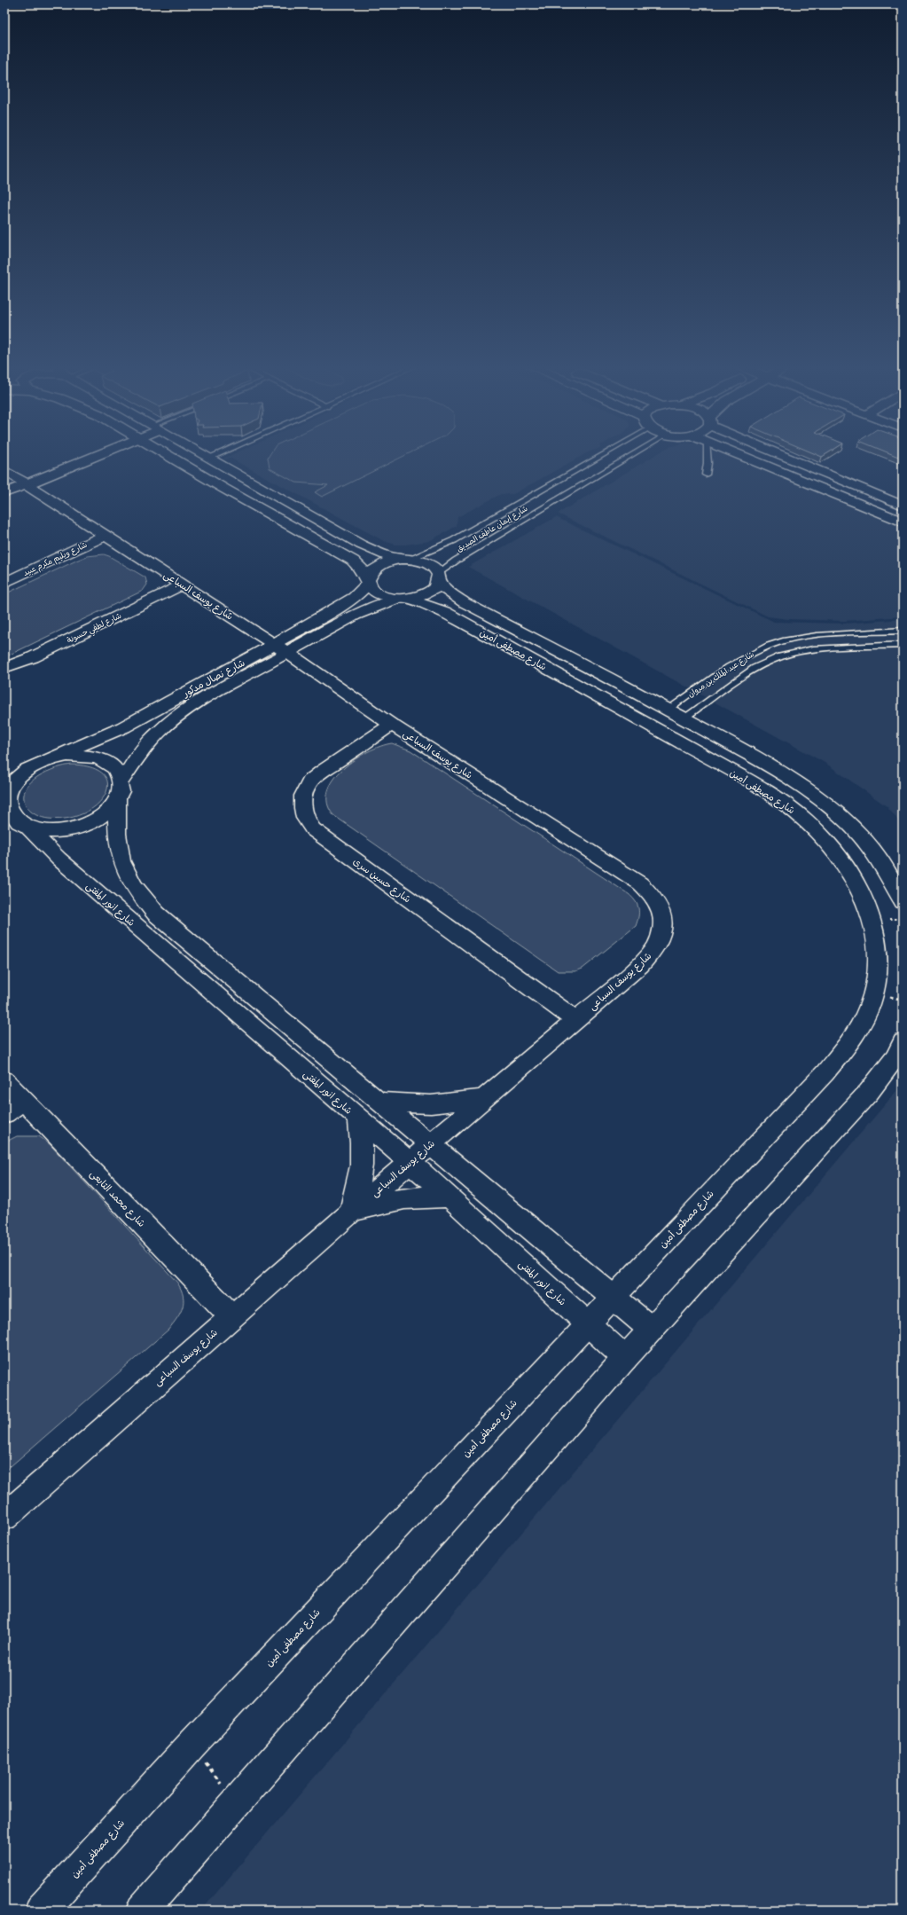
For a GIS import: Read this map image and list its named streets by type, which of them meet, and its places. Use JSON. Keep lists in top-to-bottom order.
{
  "streets": {
    "street": [
      "شارع ويليم مكرم عبيد",
      "شارع يوسف السباعى",
      "شارع لطفي حسونة",
      "شارع مصطفى أمين",
      "شارع نصال مدكور",
      "شارع حسين سرى",
      "شارع انور المفتى",
      "شارع محمد التابعى"
    ],
    "lane": ["شارع إيمان عاطف الصديق", "شارع عبد الملك بن مروان"]
  },
  "crossings": [
    ["شارع إيمان عاطف الصديق", "شارع مصطفى أمين"],
    ["شارع إيمان عاطف الصديق", "شارع نصال مدكور"],
    ["شارع ويليم مكرم عبيد", "شارع يوسف السباعى"],
    ["شارع يوسف السباعى", "شارع لطفي حسونة"],
    ["شارع يوسف السباعى", "شارع نصال مدكور"],
    ["شارع يوسف السباعى", "شارع حسين سرى"],
    ["شارع يوسف السباعى", "شارع انور المفتى"],
    ["شارع يوسف السباعى", "شارع محمد التابعى"],
    ["شارع مصطفى أمين", "شارع عبد الملك بن مروان"],
    ["شارع مصطفى أمين", "شارع نصال مدكور"],
    ["شارع مصطفى أمين", "شارع انور المفتى"],
    ["شارع نصال مدكور", "شارع انور المفتى"]
  ]
}
